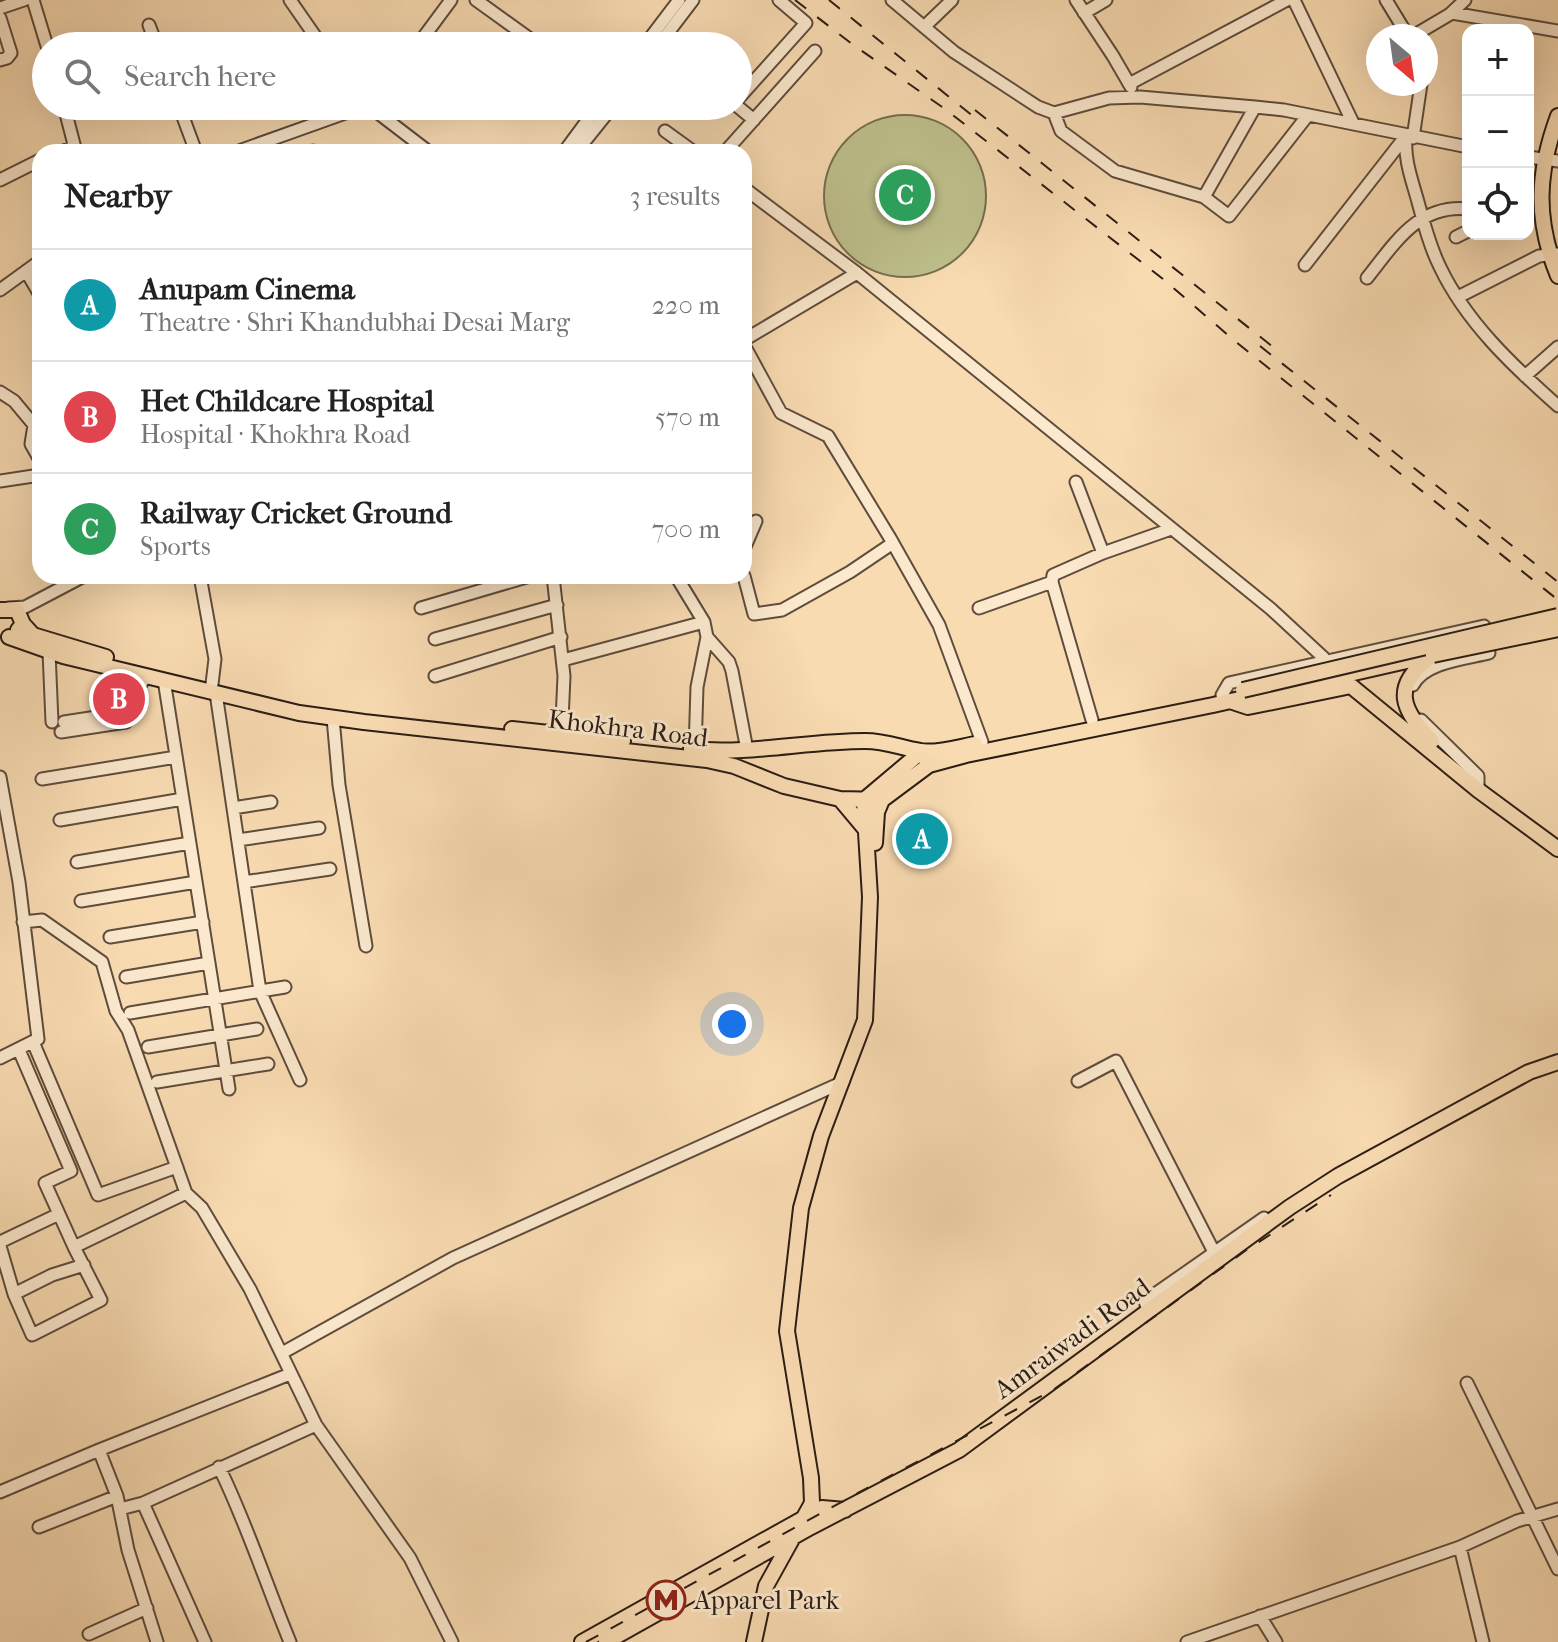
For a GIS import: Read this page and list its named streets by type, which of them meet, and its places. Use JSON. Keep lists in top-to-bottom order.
{
  "streets": {
    "main road": ["Khokhra Road", "Amraiwadi Road"]
  },
  "places": {
    "metro station": ["Apparel Park"]
  },
  "north": "bottom right",
  "page": {
    "map_buttons": ["+", "−"],
    "search": "Search here",
    "heading": ["Nearby", "3 results"],
    "pins": ["C", "B", "A"],
    "list": [
      {
        "mark": "A",
        "name": "Anupam Cinema",
        "note": "Theatre · Shri Khandubhai Desai Marg",
        "value": "220 m"
      },
      {
        "mark": "B",
        "name": "Het Childcare Hospital",
        "note": "Hospital · Khokhra Road",
        "value": "570 m"
      },
      {
        "mark": "C",
        "name": "Railway Cricket Ground",
        "note": "Sports",
        "value": "700 m"
      }
    ]
  }
}
